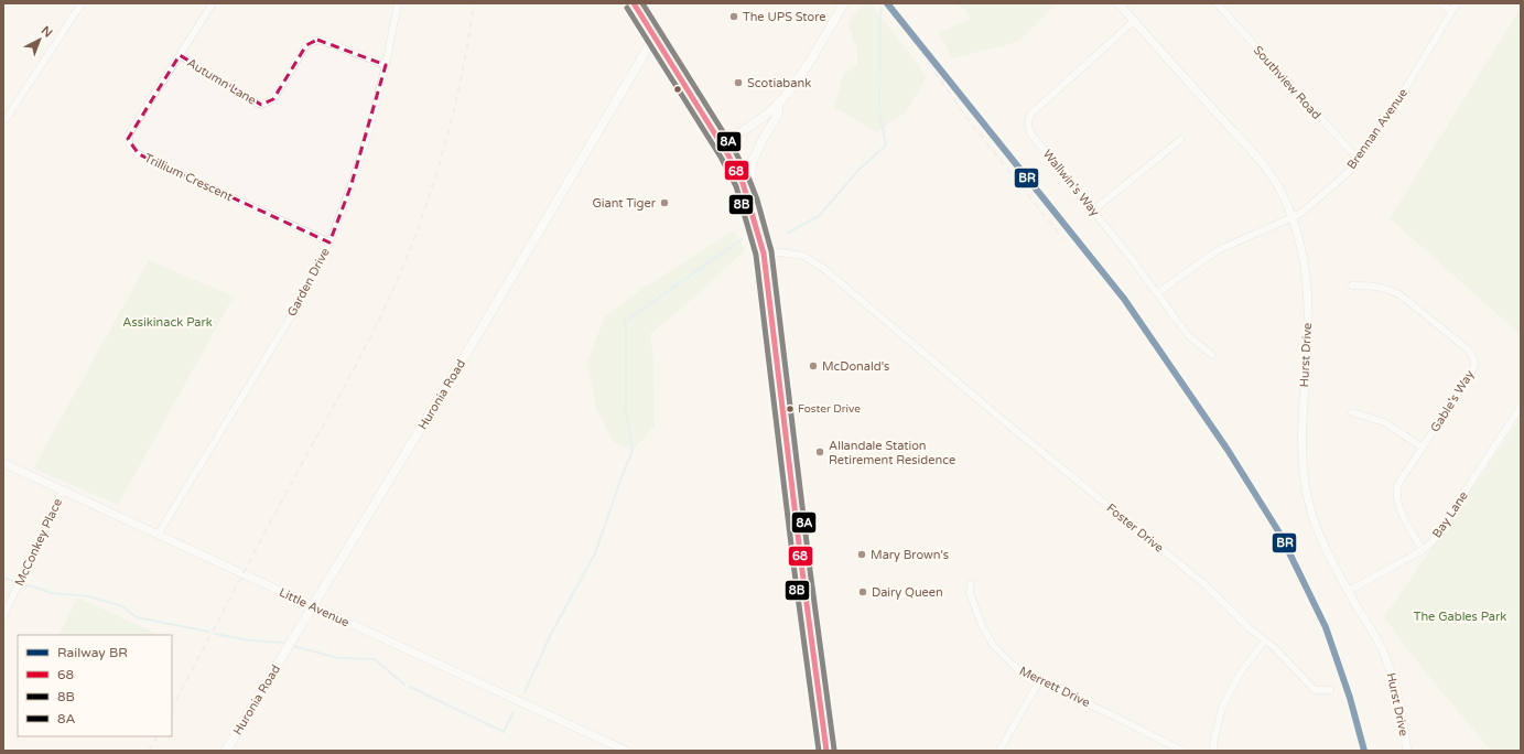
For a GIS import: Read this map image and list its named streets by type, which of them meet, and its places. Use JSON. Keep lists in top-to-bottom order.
{
  "streets": {
    "main road": ["Huronia Road"],
    "street": [
      "Autumn Lane",
      "Southview Road",
      "Brennan Avenue",
      "Trillium Crescent",
      "Wallwin's Way",
      "Garden Drive",
      "Hurst Drive",
      "Gable's Way",
      "Bay Lane",
      "Foster Drive",
      "McConkey Place",
      "Little Avenue",
      "Merrett Drive"
    ]
  },
  "crossings": [
    ["Autumn Lane", "Trillium Crescent"],
    ["Autumn Lane", "Garden Drive"],
    ["Southview Road", "Brennan Avenue"],
    ["Brennan Avenue", "Wallwin's Way"],
    ["Brennan Avenue", "Hurst Drive"],
    ["Trillium Crescent", "Garden Drive"],
    ["Wallwin's Way", "Hurst Drive"],
    ["Garden Drive", "Little Avenue"],
    ["Hurst Drive", "Bay Lane"],
    ["Huronia Road", "Little Avenue"],
    ["Gable's Way", "Bay Lane"],
    ["McConkey Place", "Little Avenue"]
  ],
  "parks": ["Assikinack Park", "The Gables Park"],
  "places": [
    "The UPS Store",
    "Scotiabank",
    "Giant Tiger",
    "McDonald's",
    "Foster Drive",
    "Allandale Station Retirement Residence",
    "Mary Brown's",
    "Dairy Queen"
  ],
  "lines": [
    "rail line BR",
    "transit line 68",
    "transit line 8A",
    "transit line 8B"
  ],
  "legend": [
    "Railway BR",
    "68",
    "8B",
    "8A"
  ],
  "north": "top right"
}
